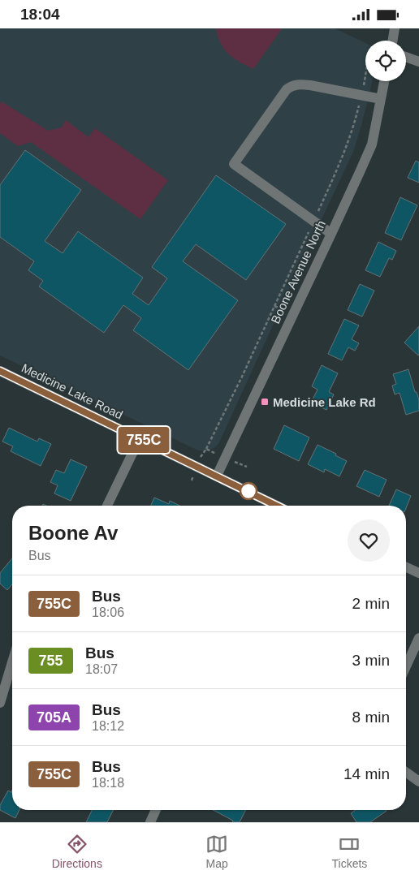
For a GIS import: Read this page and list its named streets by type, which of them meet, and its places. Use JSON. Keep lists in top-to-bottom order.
{
  "streets": {
    "street": ["Boone Avenue North", "Medicine Lake Road"]
  },
  "crossings": [
    ["Boone Avenue North", "Medicine Lake Road"]
  ],
  "places": {
    "transit": ["Medicine Lake Rd"]
  },
  "lines": ["bus line 755C"],
  "page": {
    "status": "18:04",
    "on_map": "755C",
    "heading": ["Boone Av", "Bus"],
    "list": [
      {
        "mark": "755C",
        "name": "Bus",
        "note": "18:06",
        "value": "2 min"
      },
      {
        "mark": "755",
        "name": "Bus",
        "note": "18:07",
        "value": "3 min"
      },
      {
        "mark": "705A",
        "name": "Bus",
        "note": "18:12",
        "value": "8 min"
      },
      {
        "mark": "755C",
        "name": "Bus",
        "note": "18:18",
        "value": "14 min"
      }
    ],
    "tabs": ["Directions", "Map", "Tickets"]
  }
}
